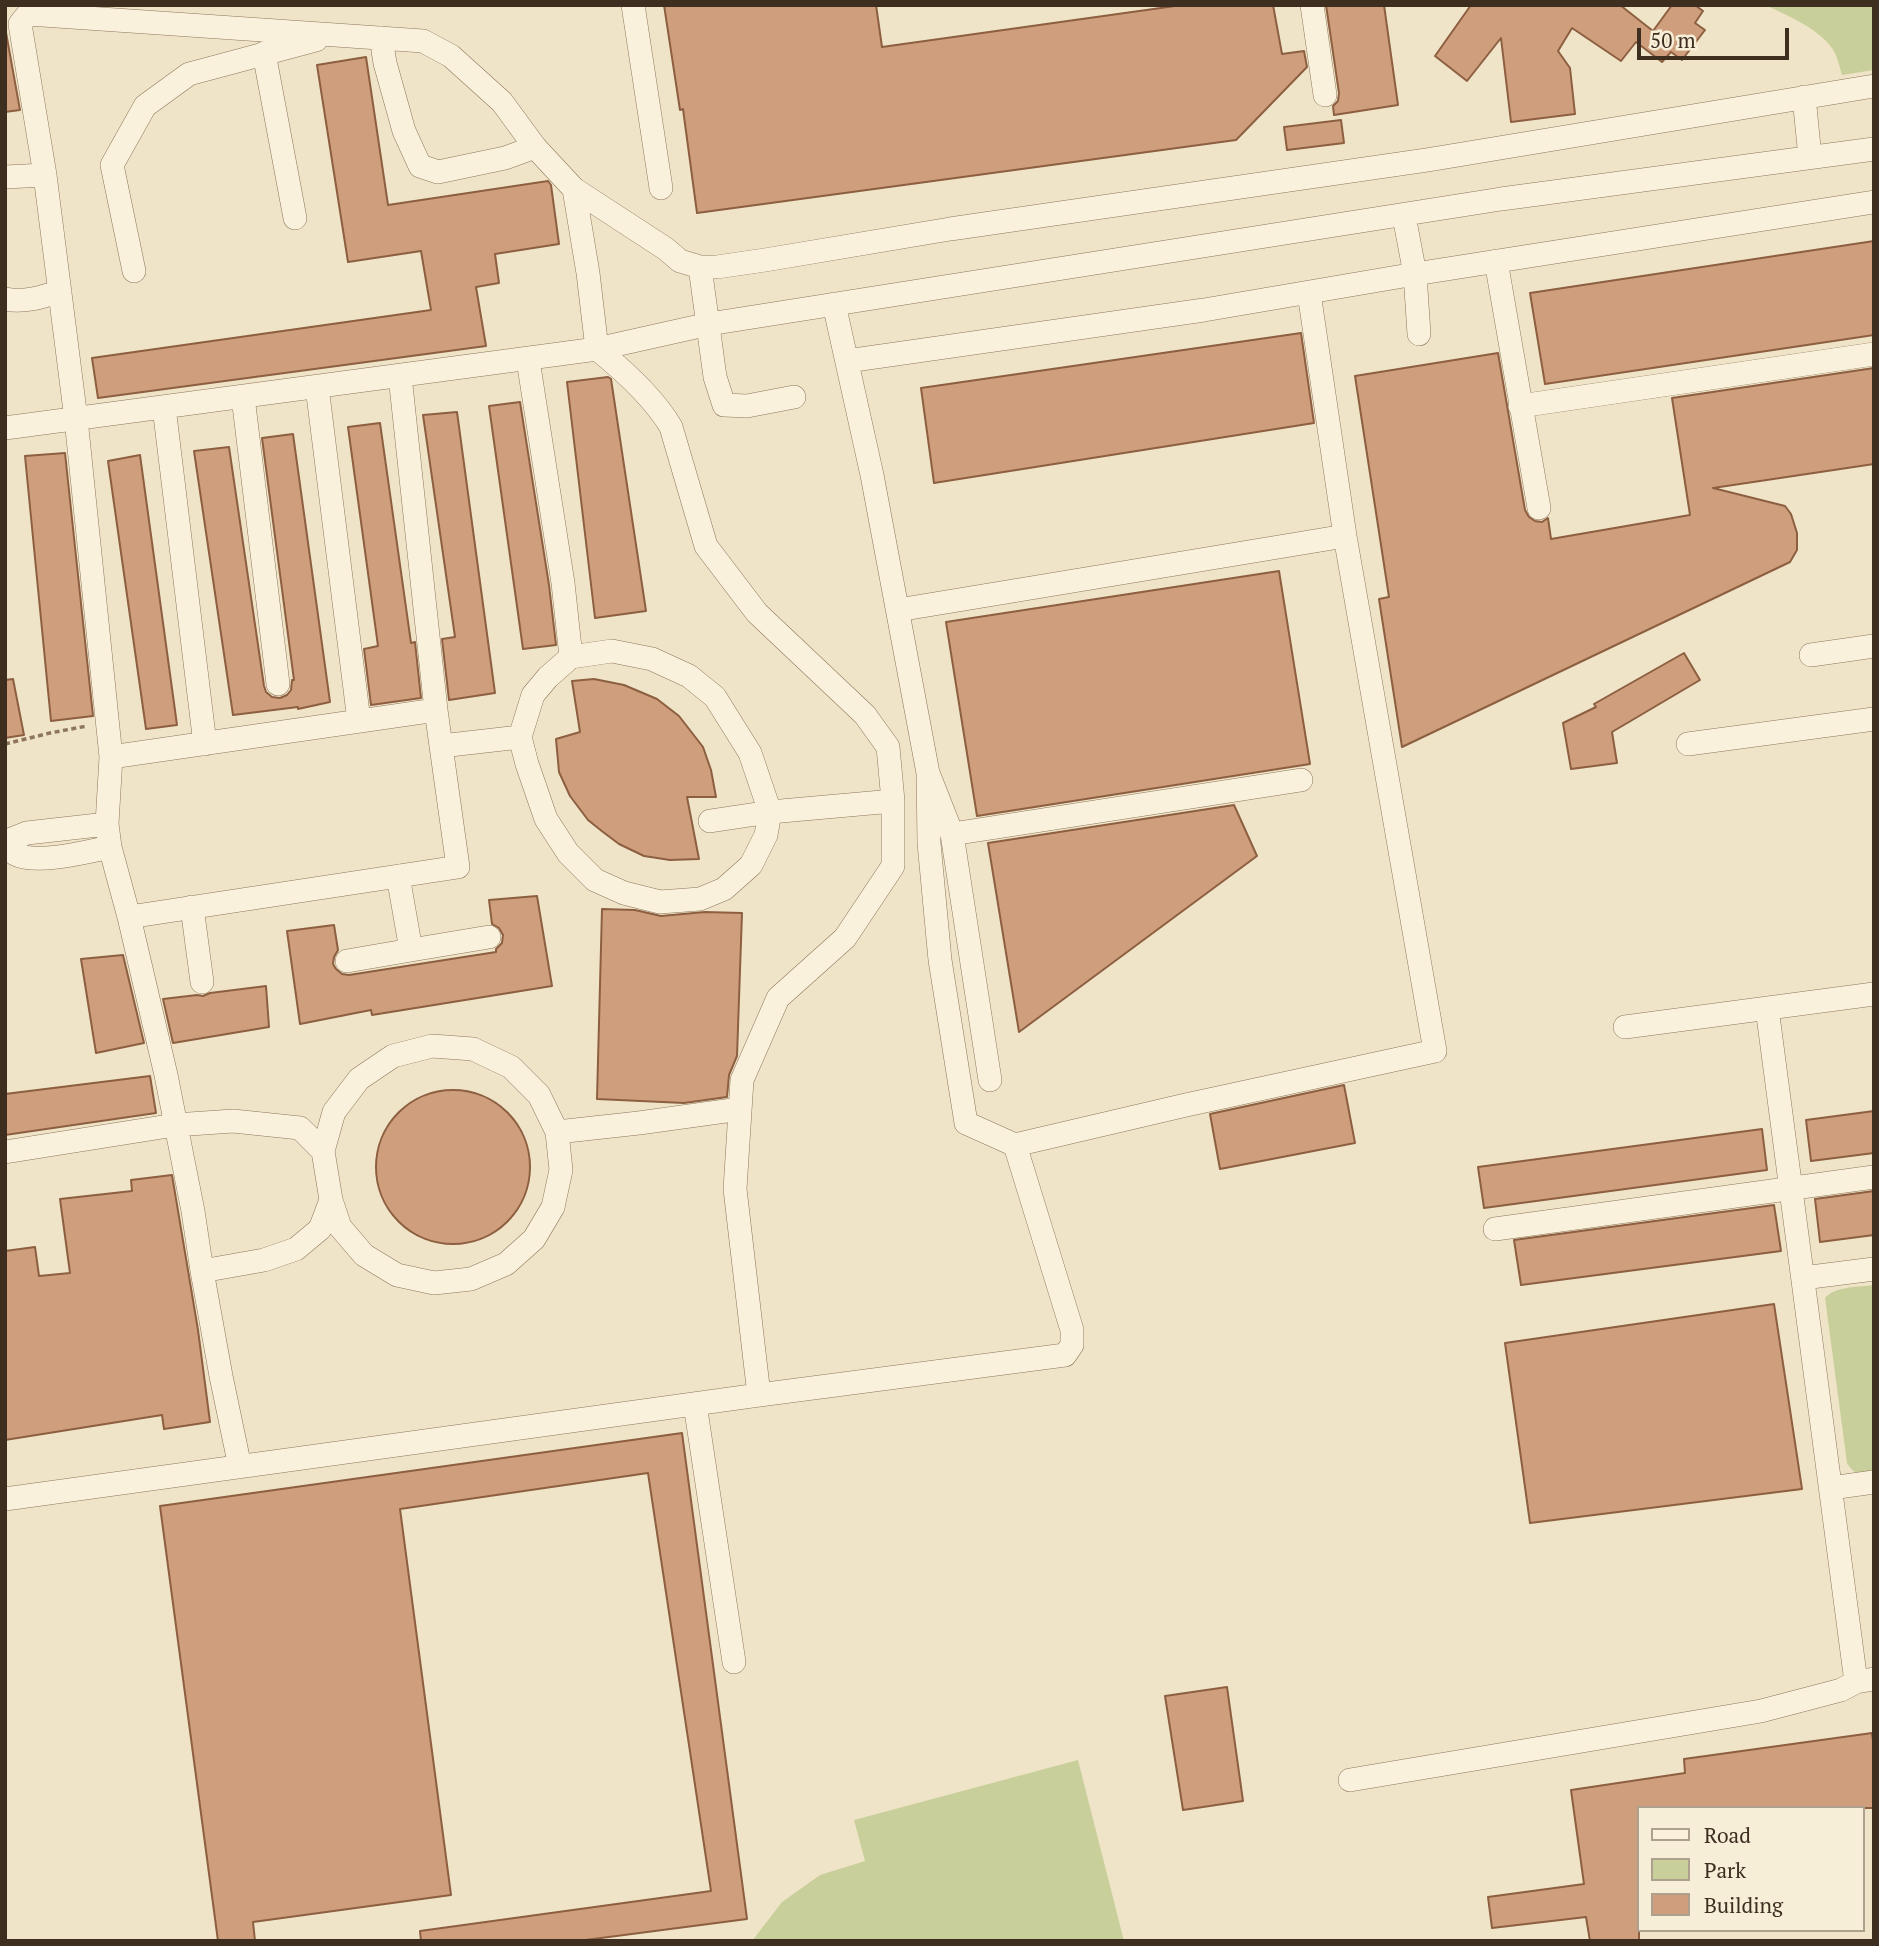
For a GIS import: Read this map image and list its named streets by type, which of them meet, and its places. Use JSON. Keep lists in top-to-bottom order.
{
  "legend": ["Road", "Park", "Building"],
  "scale_bar": "50 m"
}
